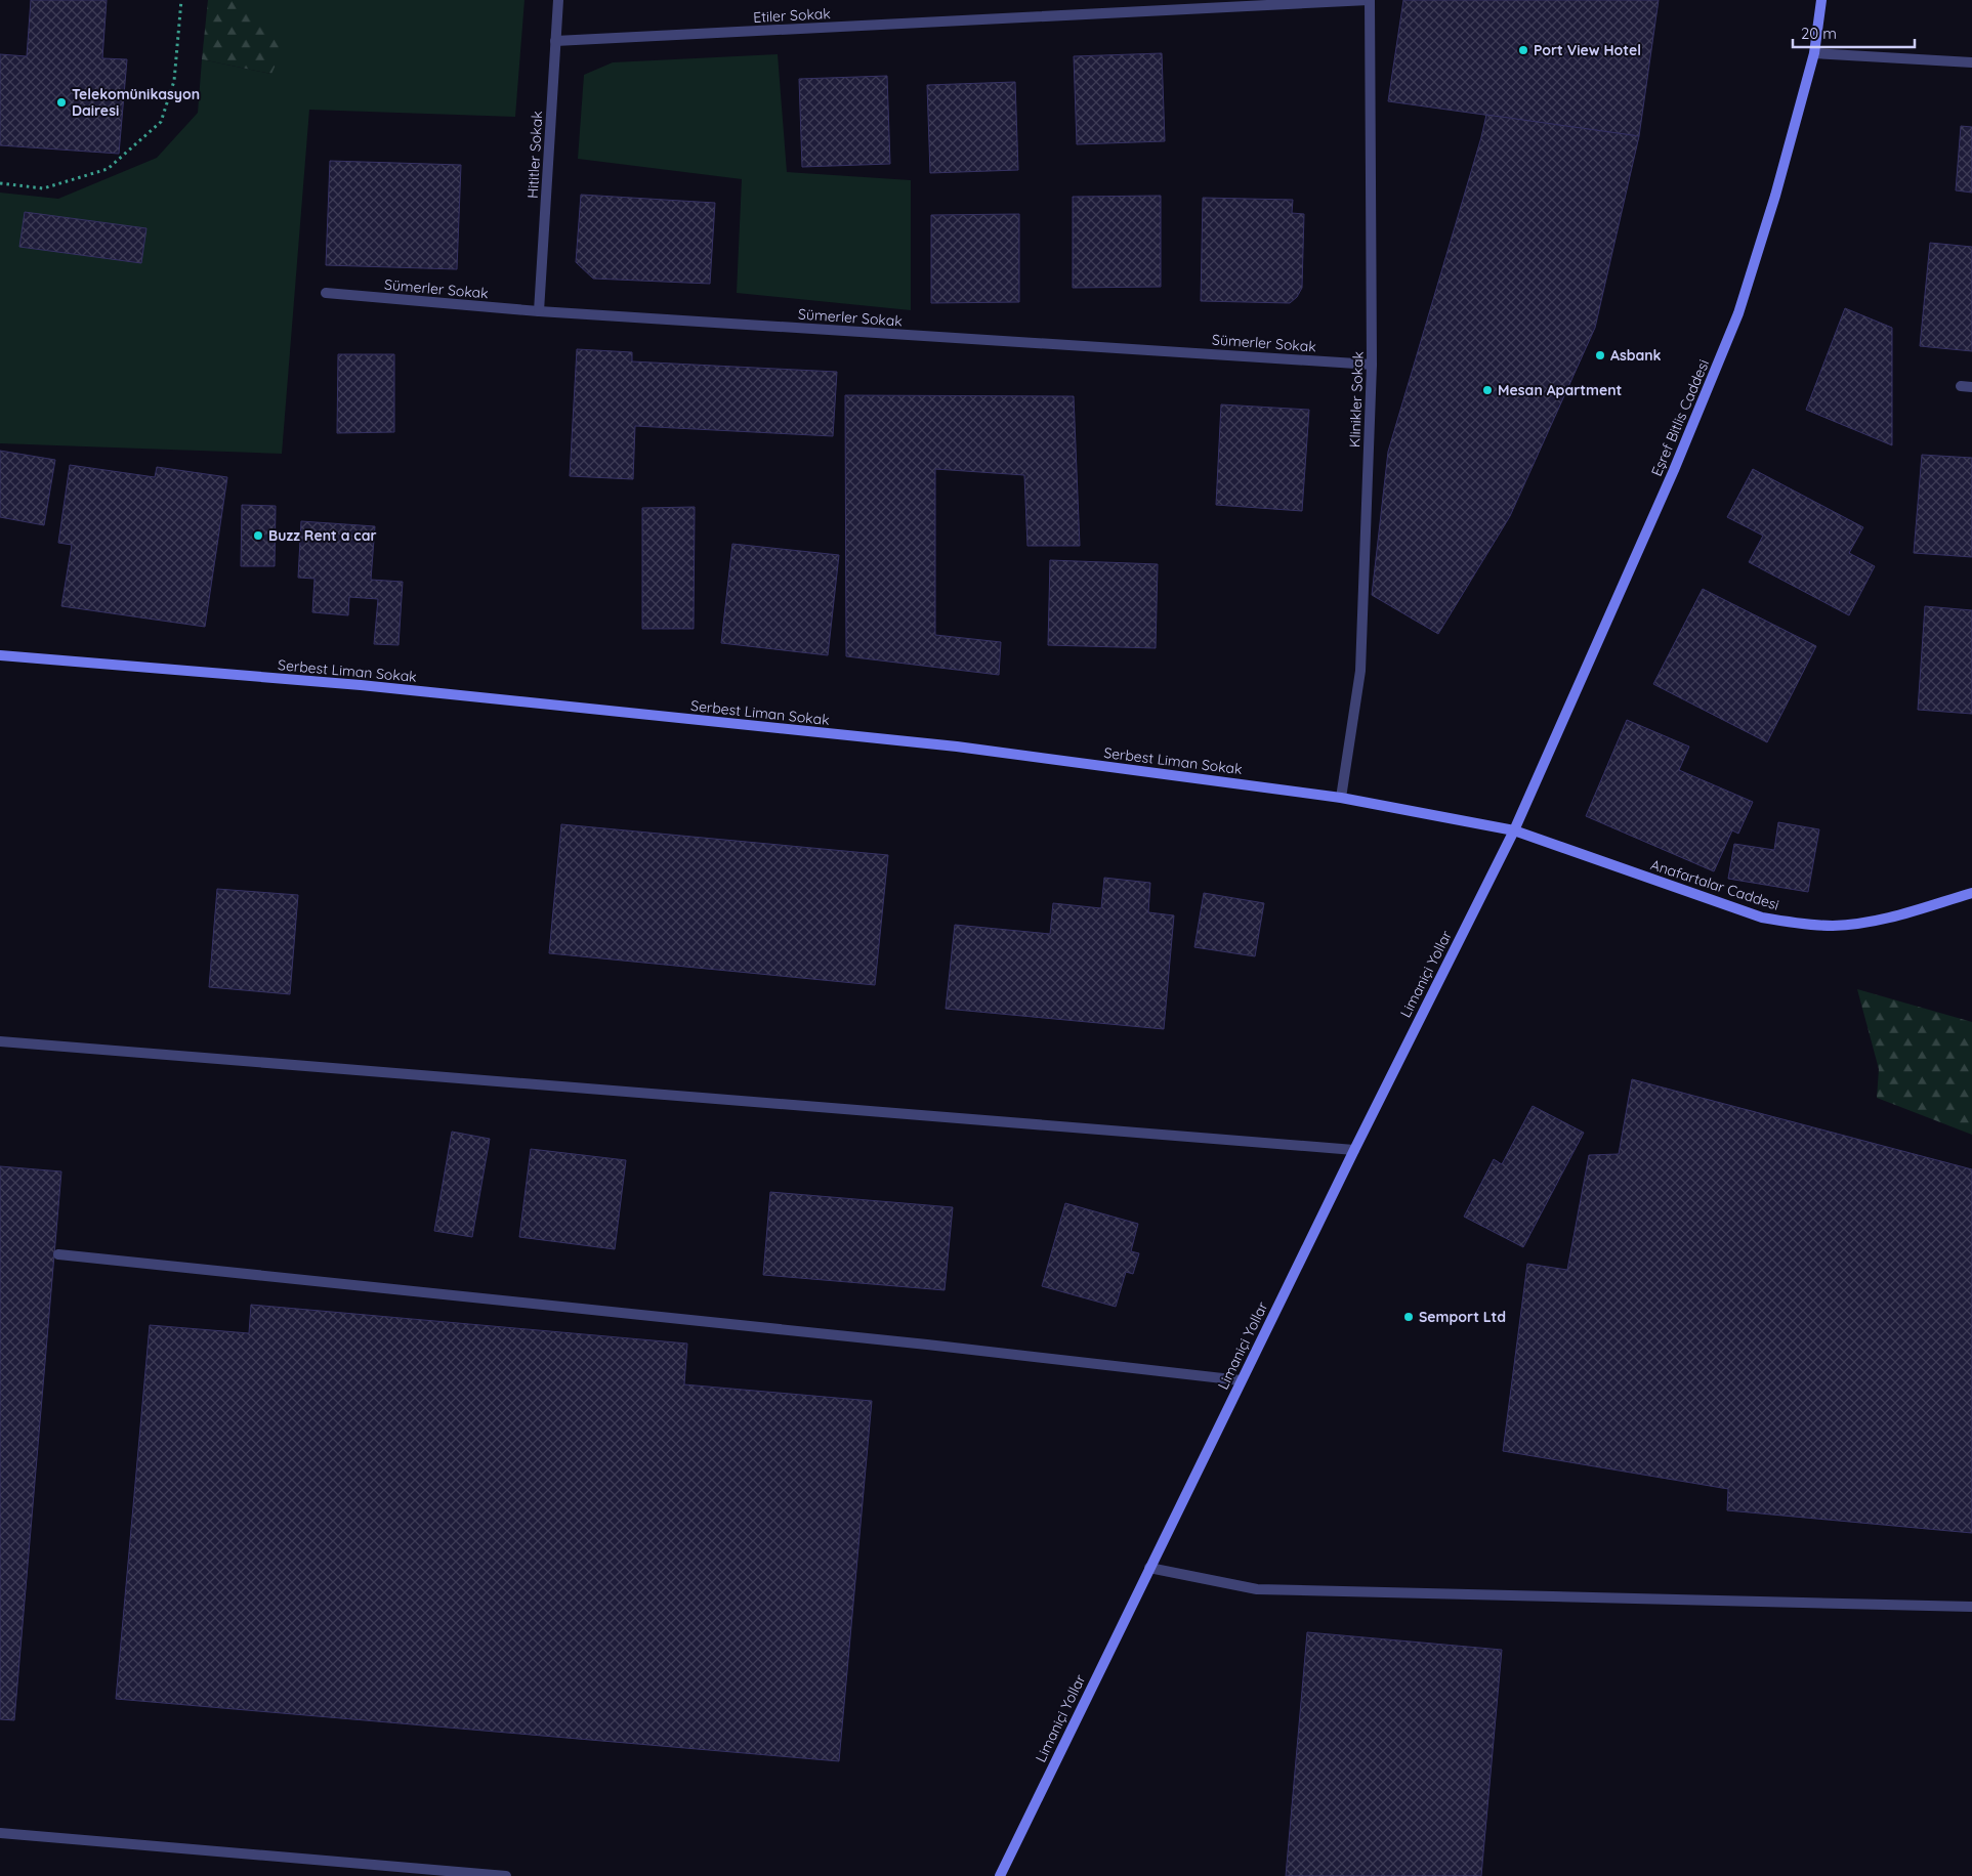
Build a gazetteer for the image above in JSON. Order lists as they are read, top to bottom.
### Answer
{
  "streets": {
    "main road": [
      "Eşref Bitlis Caddesi",
      "Serbest Liman Sokak",
      "Anafartalar Caddesi",
      "Limaniçi Yollar"
    ],
    "street": [
      "Etiler Sokak",
      "Hititler Sokak",
      "Sümerler Sokak",
      "Klinikler Sokak"
    ]
  },
  "crossings": [
    ["Etiler Sokak", "Hititler Sokak"],
    ["Etiler Sokak", "Klinikler Sokak"],
    ["Hititler Sokak", "Sümerler Sokak"],
    ["Sümerler Sokak", "Klinikler Sokak"],
    ["Klinikler Sokak", "Serbest Liman Sokak"],
    ["Eşref Bitlis Caddesi", "Serbest Liman Sokak"],
    ["Eşref Bitlis Caddesi", "Anafartalar Caddesi"],
    ["Eşref Bitlis Caddesi", "Limaniçi Yollar"],
    ["Serbest Liman Sokak", "Anafartalar Caddesi"],
    ["Serbest Liman Sokak", "Limaniçi Yollar"],
    ["Anafartalar Caddesi", "Limaniçi Yollar"]
  ],
  "places": [
    "Port View Hotel",
    "Telekomünikasyon Dairesi",
    "Asbank",
    "Mesan Apartment",
    "Buzz Rent a car",
    "Semport Ltd"
  ],
  "scale_bar": "20 m"
}
